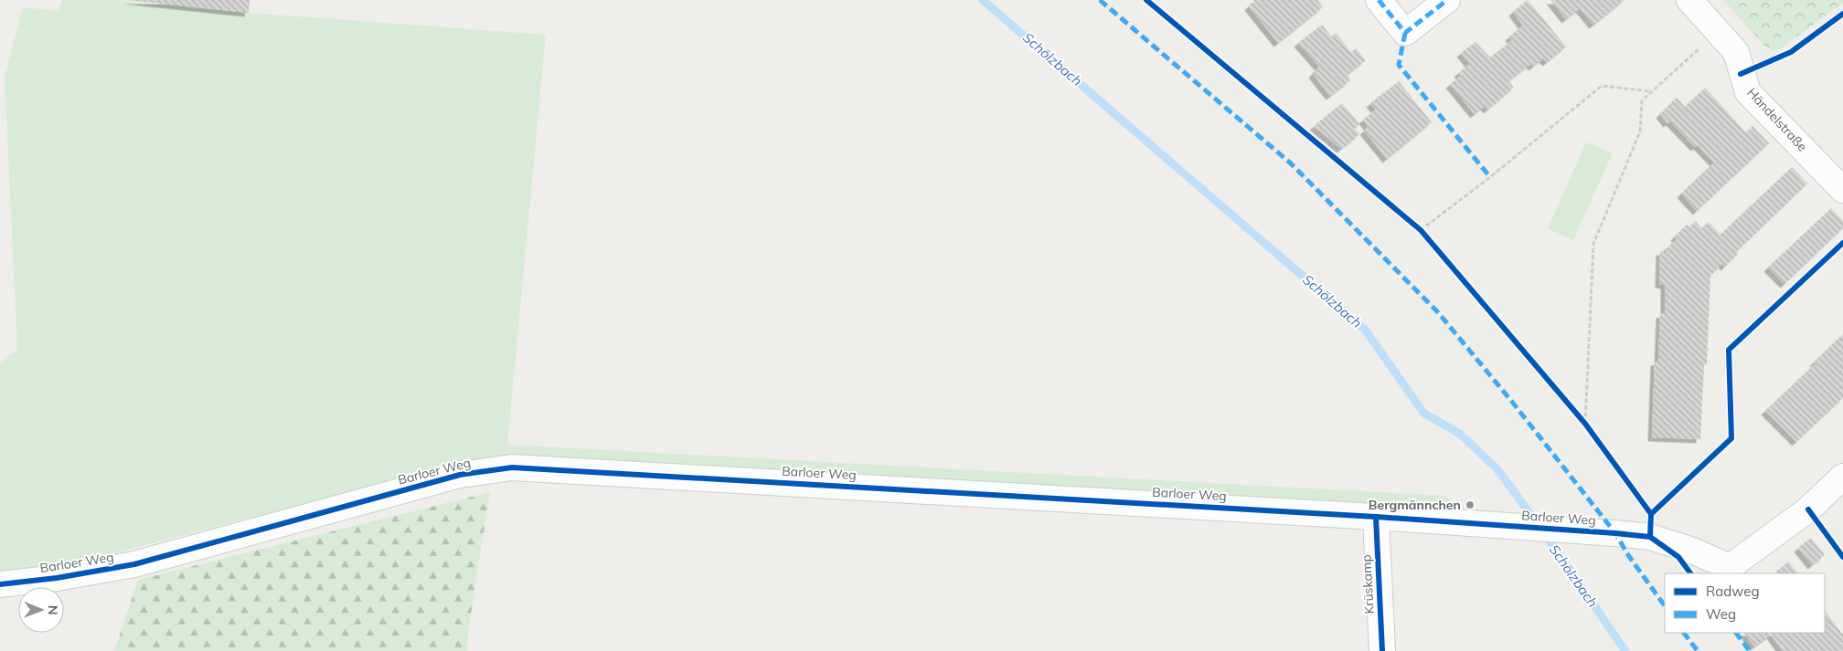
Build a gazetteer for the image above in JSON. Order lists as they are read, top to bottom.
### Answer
{
  "streets": {
    "street": ["Händelstraße", "Barloer Weg", "Krüskamp"]
  },
  "crossings": [
    ["Barloer Weg", "Krüskamp"]
  ],
  "water": ["Schölzbach"],
  "places": ["Bergmännchen"],
  "legend": ["Radweg", "Weg"],
  "north": "right"
}
